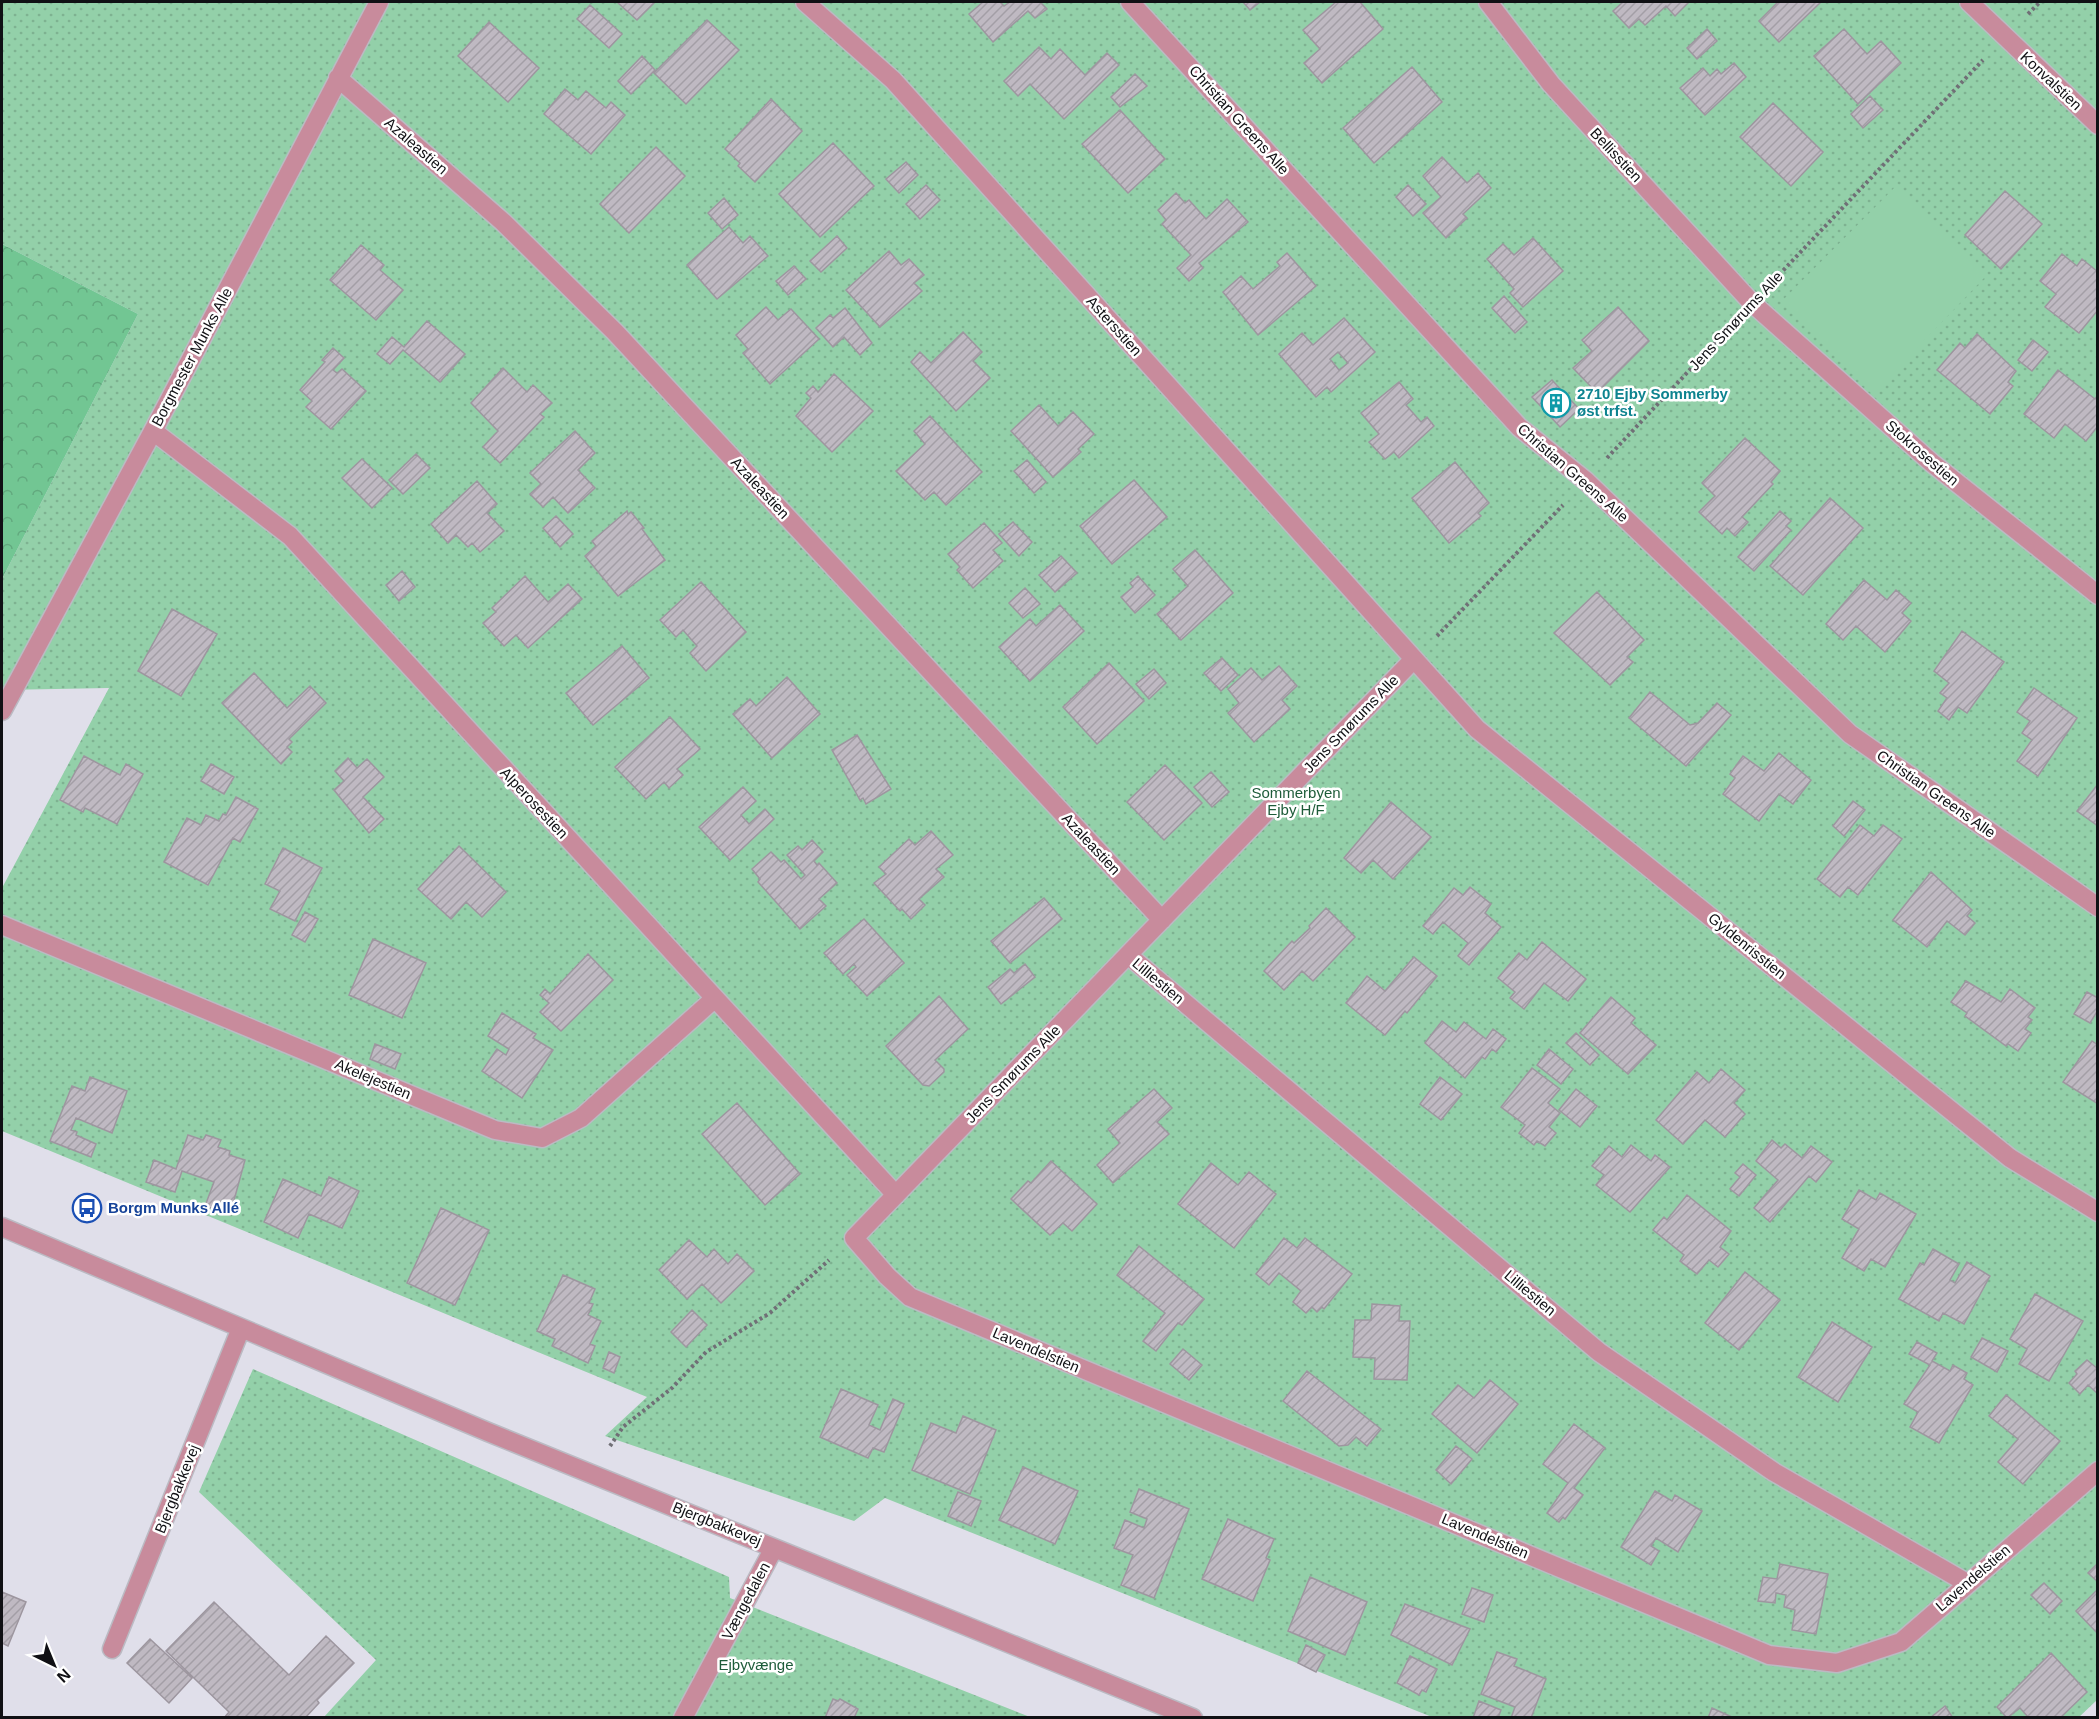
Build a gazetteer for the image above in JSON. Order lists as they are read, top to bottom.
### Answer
{
  "streets": {
    "street": [
      "Konvalstien",
      "Christian Greens Alle",
      "Azaleastien",
      "Bellisstien",
      "Jens Smørums Alle",
      "Astersstien",
      "Borgmester Munks Alle",
      "Stokrosestien",
      "Alperosestien",
      "Gyldenrisstien",
      "Lilliestien",
      "Akelejestien",
      "Lavendelstien",
      "Bjergbakkevej",
      "Vængedalen"
    ]
  },
  "crossings": [
    ["Konvalstien", "Jens Smørums Alle"],
    ["Christian Greens Alle", "Jens Smørums Alle"],
    ["Azaleastien", "Jens Smørums Alle"],
    ["Azaleastien", "Borgmester Munks Alle"],
    ["Bellisstien", "Jens Smørums Alle"],
    ["Bellisstien", "Stokrosestien"],
    ["Jens Smørums Alle", "Astersstien"],
    ["Jens Smørums Alle", "Stokrosestien"],
    ["Jens Smørums Alle", "Alperosestien"],
    ["Jens Smørums Alle", "Gyldenrisstien"],
    ["Jens Smørums Alle", "Lilliestien"],
    ["Jens Smørums Alle", "Lavendelstien"],
    ["Astersstien", "Gyldenrisstien"],
    ["Borgmester Munks Alle", "Alperosestien"],
    ["Alperosestien", "Akelejestien"],
    ["Lilliestien", "Lavendelstien"],
    ["Bjergbakkevej", "Vængedalen"]
  ],
  "parks": ["Sommerbyen Ejby H/F", "Ejbyvænge"],
  "places": {
    "building": ["2710 Ejby Sommerby øst trfst."],
    "bus stop": ["Borgm Munks Allé"]
  },
  "north": "bottom right"
}
